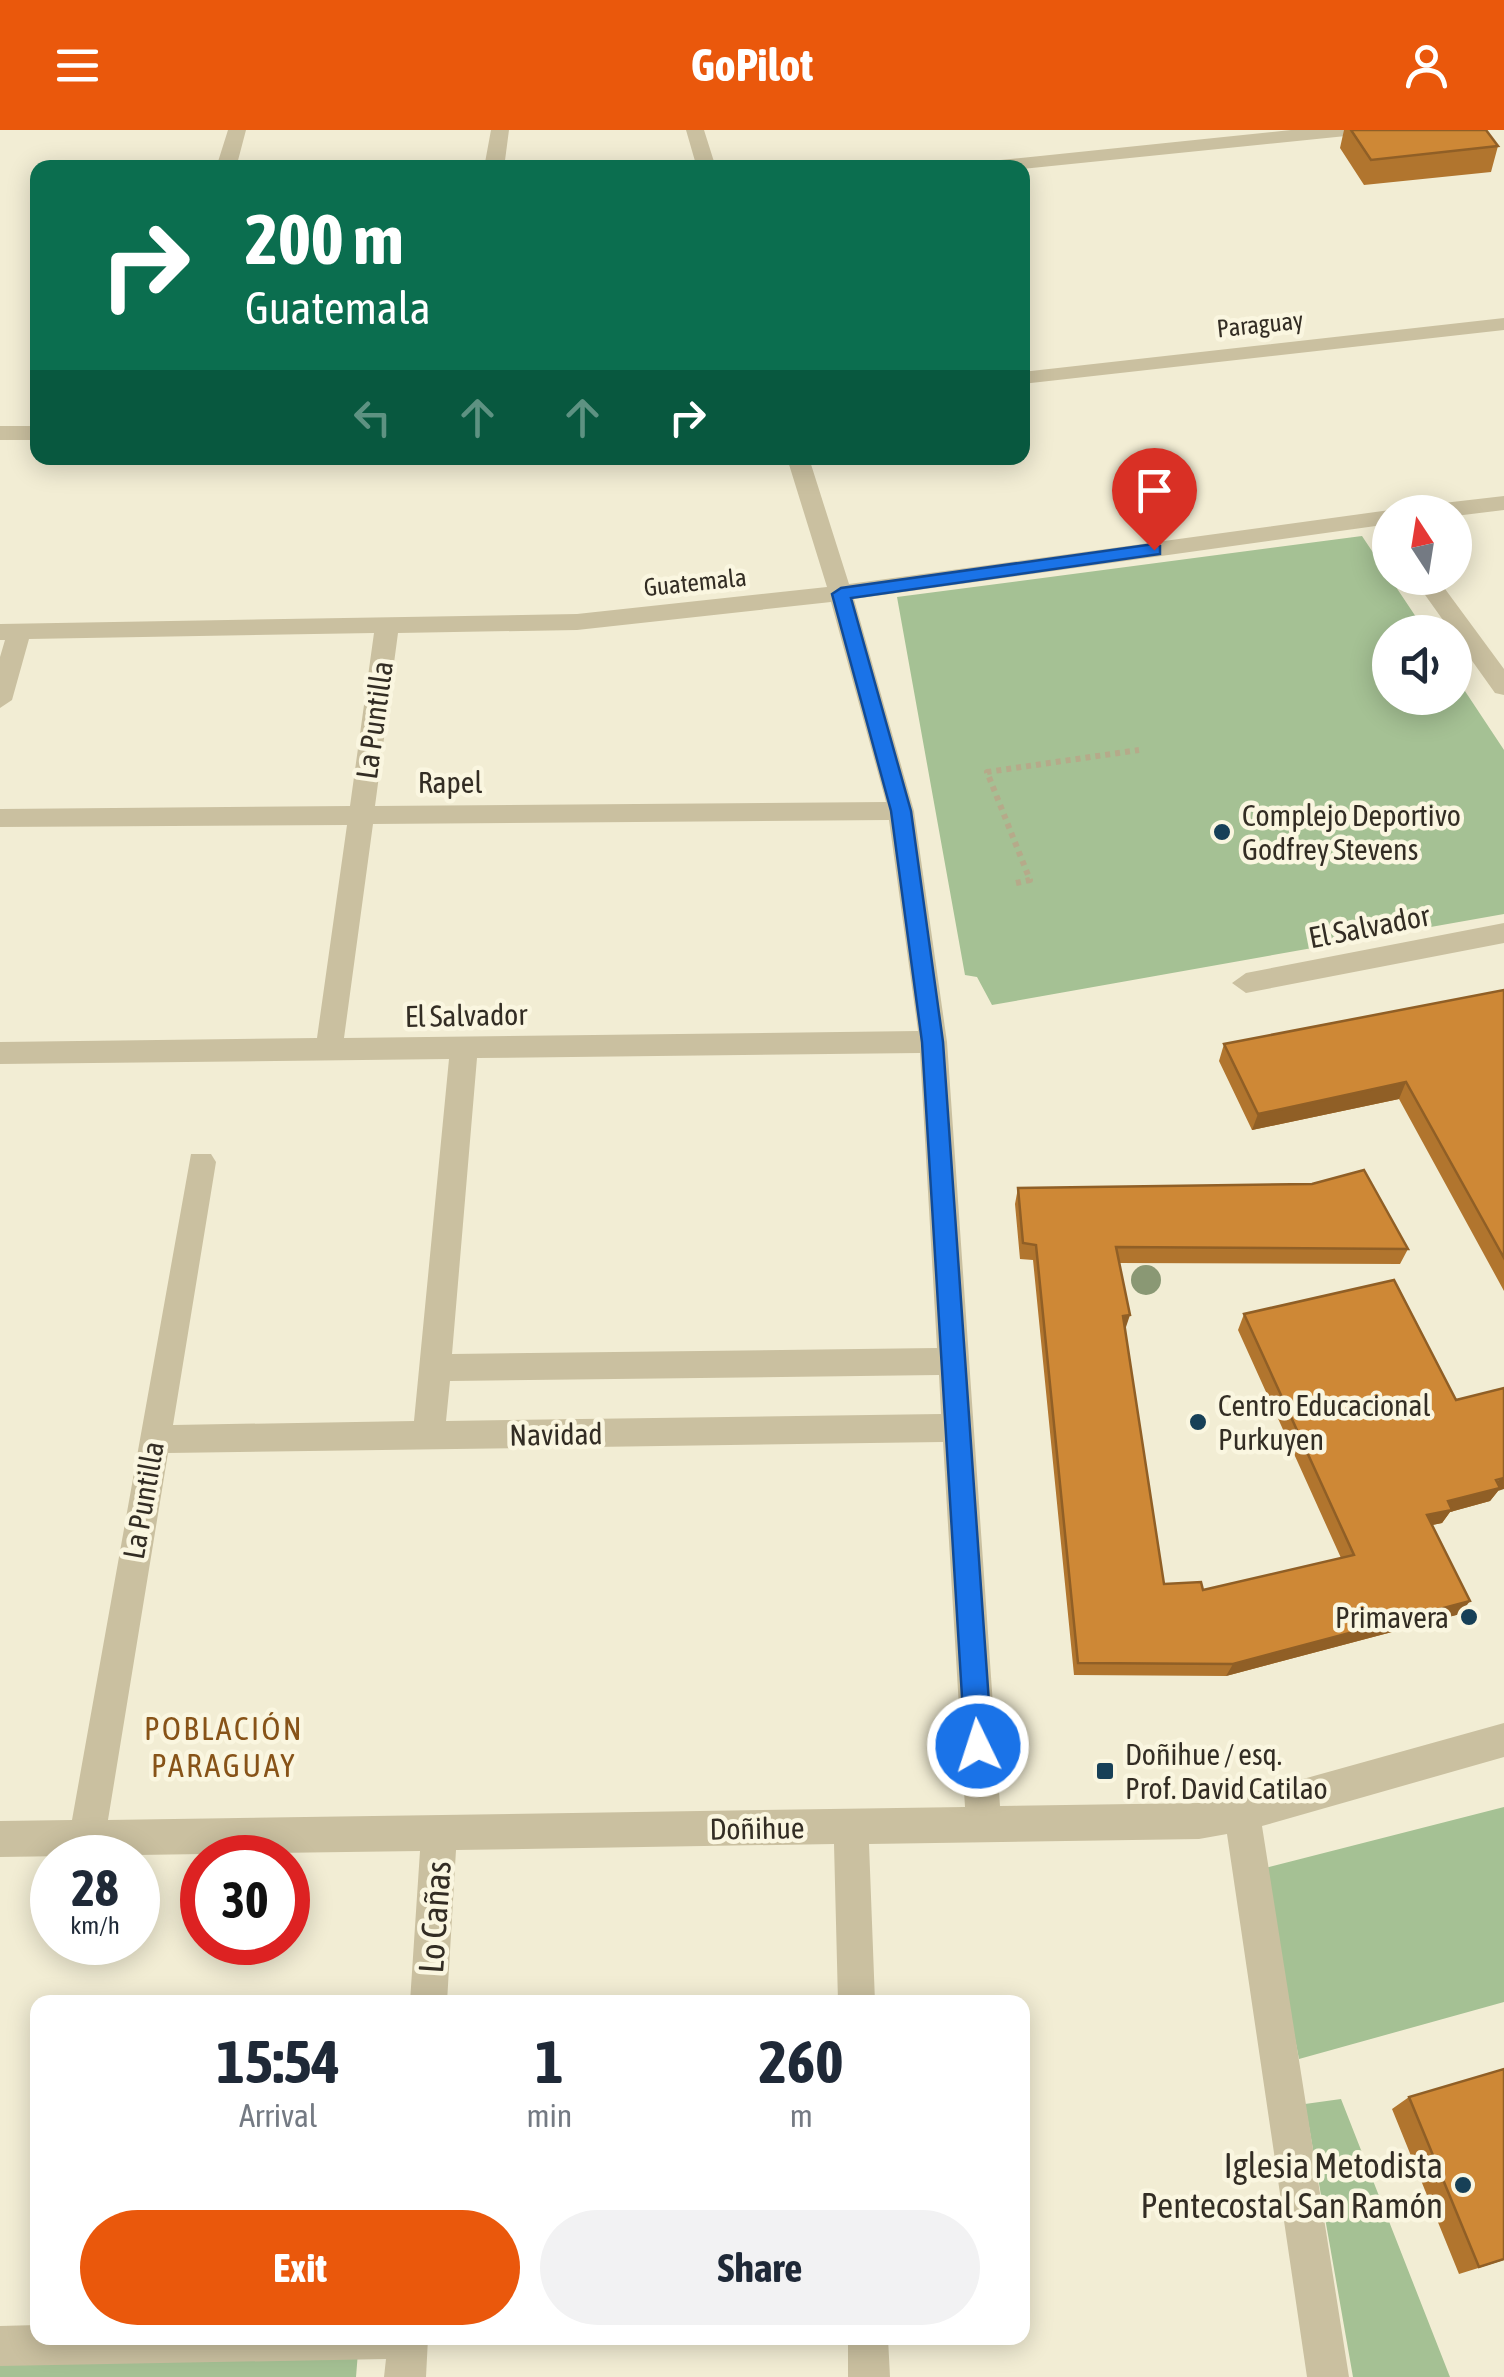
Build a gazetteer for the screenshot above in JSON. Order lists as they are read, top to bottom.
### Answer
{
  "streets": {
    "street": [
      "Paraguay",
      "Guatemala",
      "La Puntilla",
      "Rapel",
      "El Salvador",
      "Navidad",
      "Doñihue",
      "Lo Cañas"
    ]
  },
  "crossings": [
    ["Guatemala", "La Puntilla"],
    ["La Puntilla", "Rapel"],
    ["La Puntilla", "El Salvador"],
    ["La Puntilla", "Navidad"],
    ["Doñihue", "Lo Cañas"]
  ],
  "districts": ["POBLACIÓN PARAGUAY"],
  "places": {
    "other": [
      "Complejo Deportivo Godfrey Stevens",
      "Centro Educacional Purkuyen",
      "Primavera",
      "Iglesia Metodista Pentecostal San Ramón"
    ],
    "transit": ["Doñihue / esq. Prof. David Catilao"]
  },
  "north": "top",
  "page": {
    "header": "GoPilot",
    "turn": ["200 m", "Guatemala"],
    "speed": "28 km/h",
    "limit": "30",
    "eta": [
      "15:54",
      "Arrival",
      "1",
      "min",
      "260",
      "m"
    ],
    "buttons": ["Exit", "Share"]
  }
}
